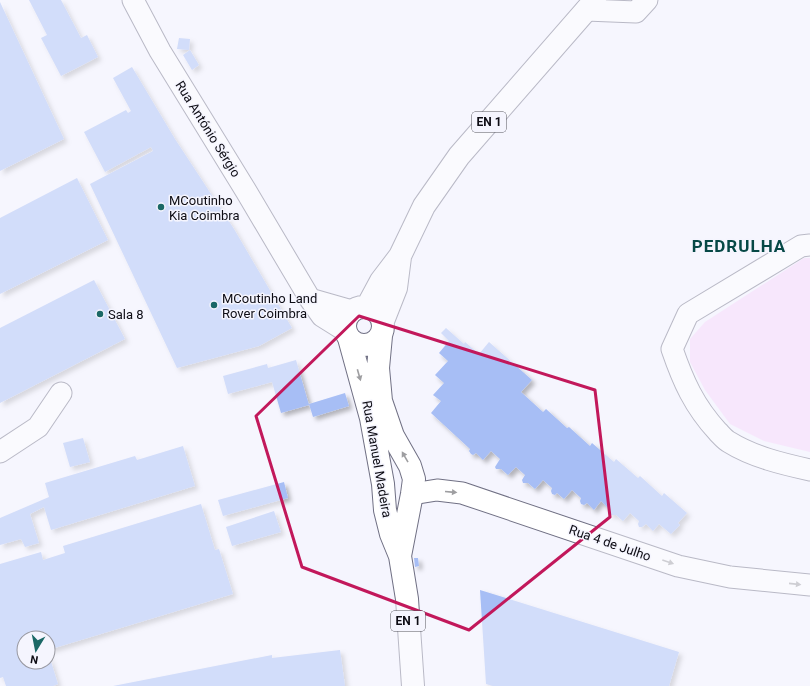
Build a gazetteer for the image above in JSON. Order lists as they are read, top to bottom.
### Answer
{
  "streets": {
    "main road": ["EN 1", "Rua Manuel Madeira"],
    "street": ["Rua António Sérgio", "Rua 4 de Julho"]
  },
  "crossings": [
    ["EN 1", "Rua António Sérgio"],
    ["EN 1", "Rua Manuel Madeira"],
    ["Rua António Sérgio", "Rua Manuel Madeira"],
    ["Rua Manuel Madeira", "Rua 4 de Julho"]
  ],
  "one_way": ["Rua 4 de Julho"],
  "districts": ["PEDRULHA"],
  "places": ["MCoutinho Kia Coimbra", "MCoutinho Land Rover Coimbra", "Sala 8"],
  "north": "bottom"
}
